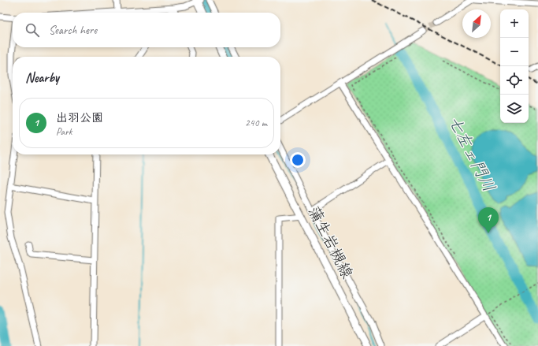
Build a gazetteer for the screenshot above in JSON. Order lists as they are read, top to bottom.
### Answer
{
  "streets": {
    "main road": ["蒲生岩槻線"]
  },
  "water": ["七左ェ門川"],
  "north": "top right",
  "page": {
    "map_buttons": ["+", "−"],
    "search": "Search here",
    "heading": "Nearby",
    "list": [
      {
        "mark": "1",
        "name": "出羽公園",
        "note": "Park",
        "value": "240 m"
      }
    ],
    "pins": "1"
  }
}
